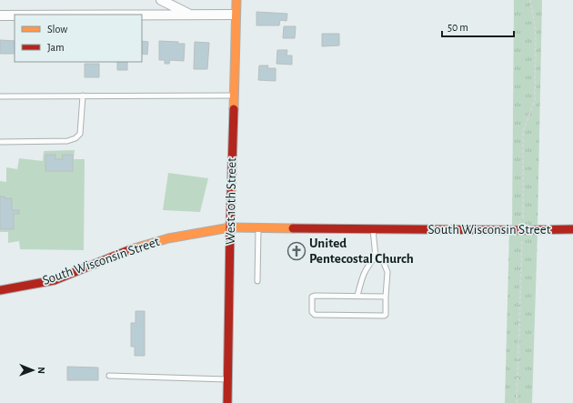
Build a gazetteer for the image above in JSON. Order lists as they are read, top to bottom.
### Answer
{
  "streets": {
    "street": ["West 10th Street", "South Wisconsin Street"]
  },
  "crossings": [
    ["West 10th Street", "South Wisconsin Street"]
  ],
  "places": {
    "church": ["United Pentecostal Church"]
  },
  "legend": ["Slow", "Jam"],
  "scale_bar": "50 m",
  "north": "right"
}
